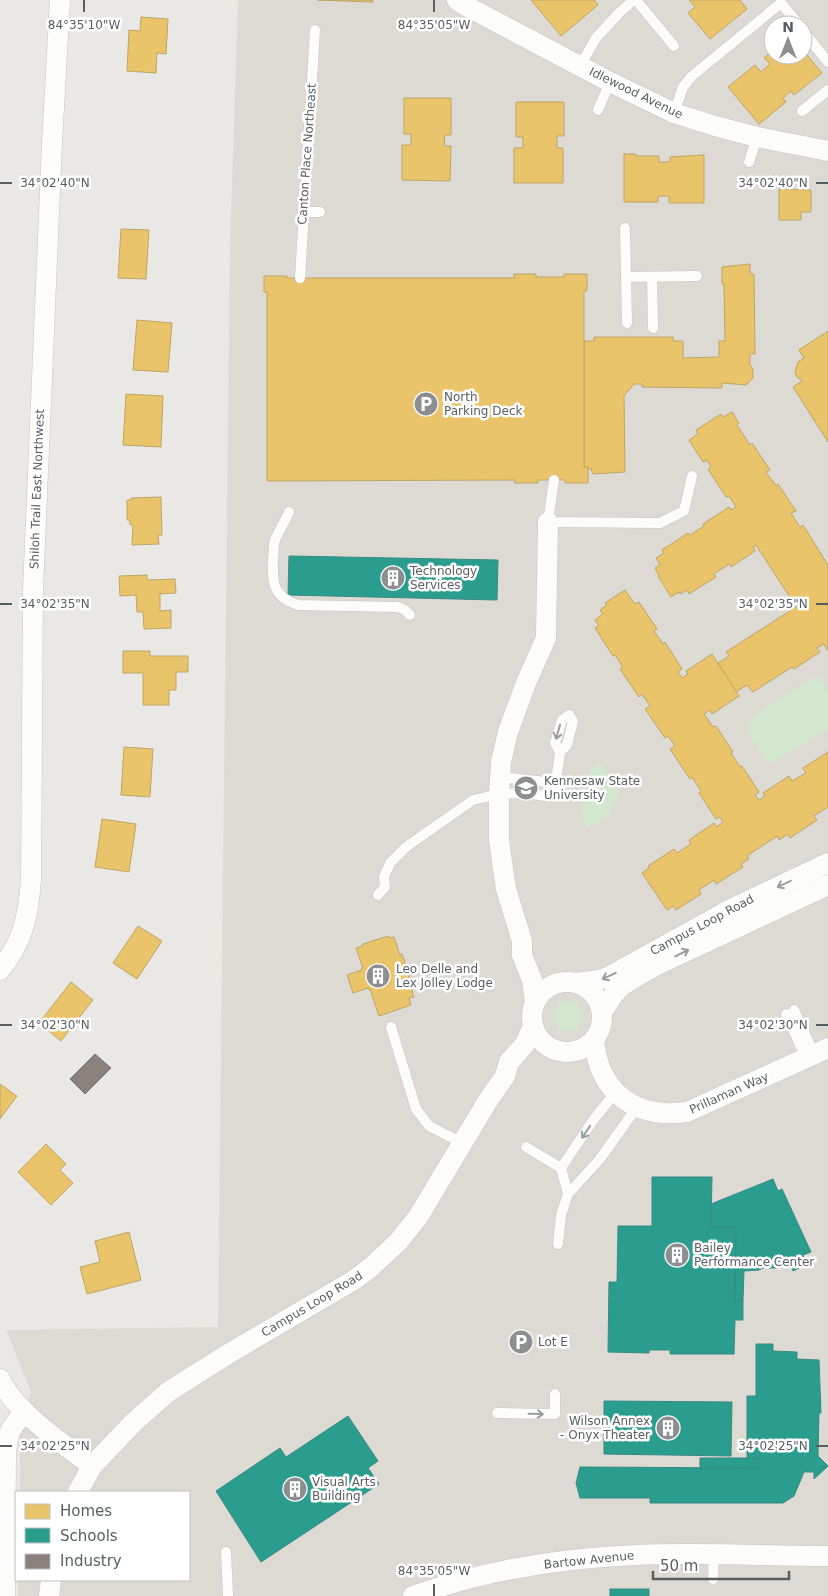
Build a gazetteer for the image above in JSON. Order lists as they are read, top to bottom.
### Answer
{
  "streets": {
    "street": [
      "Idlewood Avenue",
      "Shiloh Trail East Northwest",
      "Campus Loop Road",
      "Prillaman Way",
      "Bartow Avenue"
    ],
    "lane": ["Canton Place Northeast"]
  },
  "crossings": [
    ["Campus Loop Road", "Prillaman Way"]
  ],
  "places": {
    "parking": ["North Parking Deck", "Lot E"],
    "building": [
      "Technology Services",
      "Leo Delle and Lex Jolley Lodge",
      "Bailey Performance Center",
      "Wilson Annex - Onyx Theater",
      "Visual Arts Building"
    ],
    "school or university": ["Kennesaw State University"]
  },
  "legend": ["Homes", "Schools", "Industry"],
  "scale_bar": "50 m",
  "north": "top",
  "coordinates": [
    "84°35'10\"W",
    "84°35'05\"W",
    "34°02'40\"N",
    "34°02'35\"N",
    "34°02'30\"N",
    "34°02'25\"N"
  ]
}
